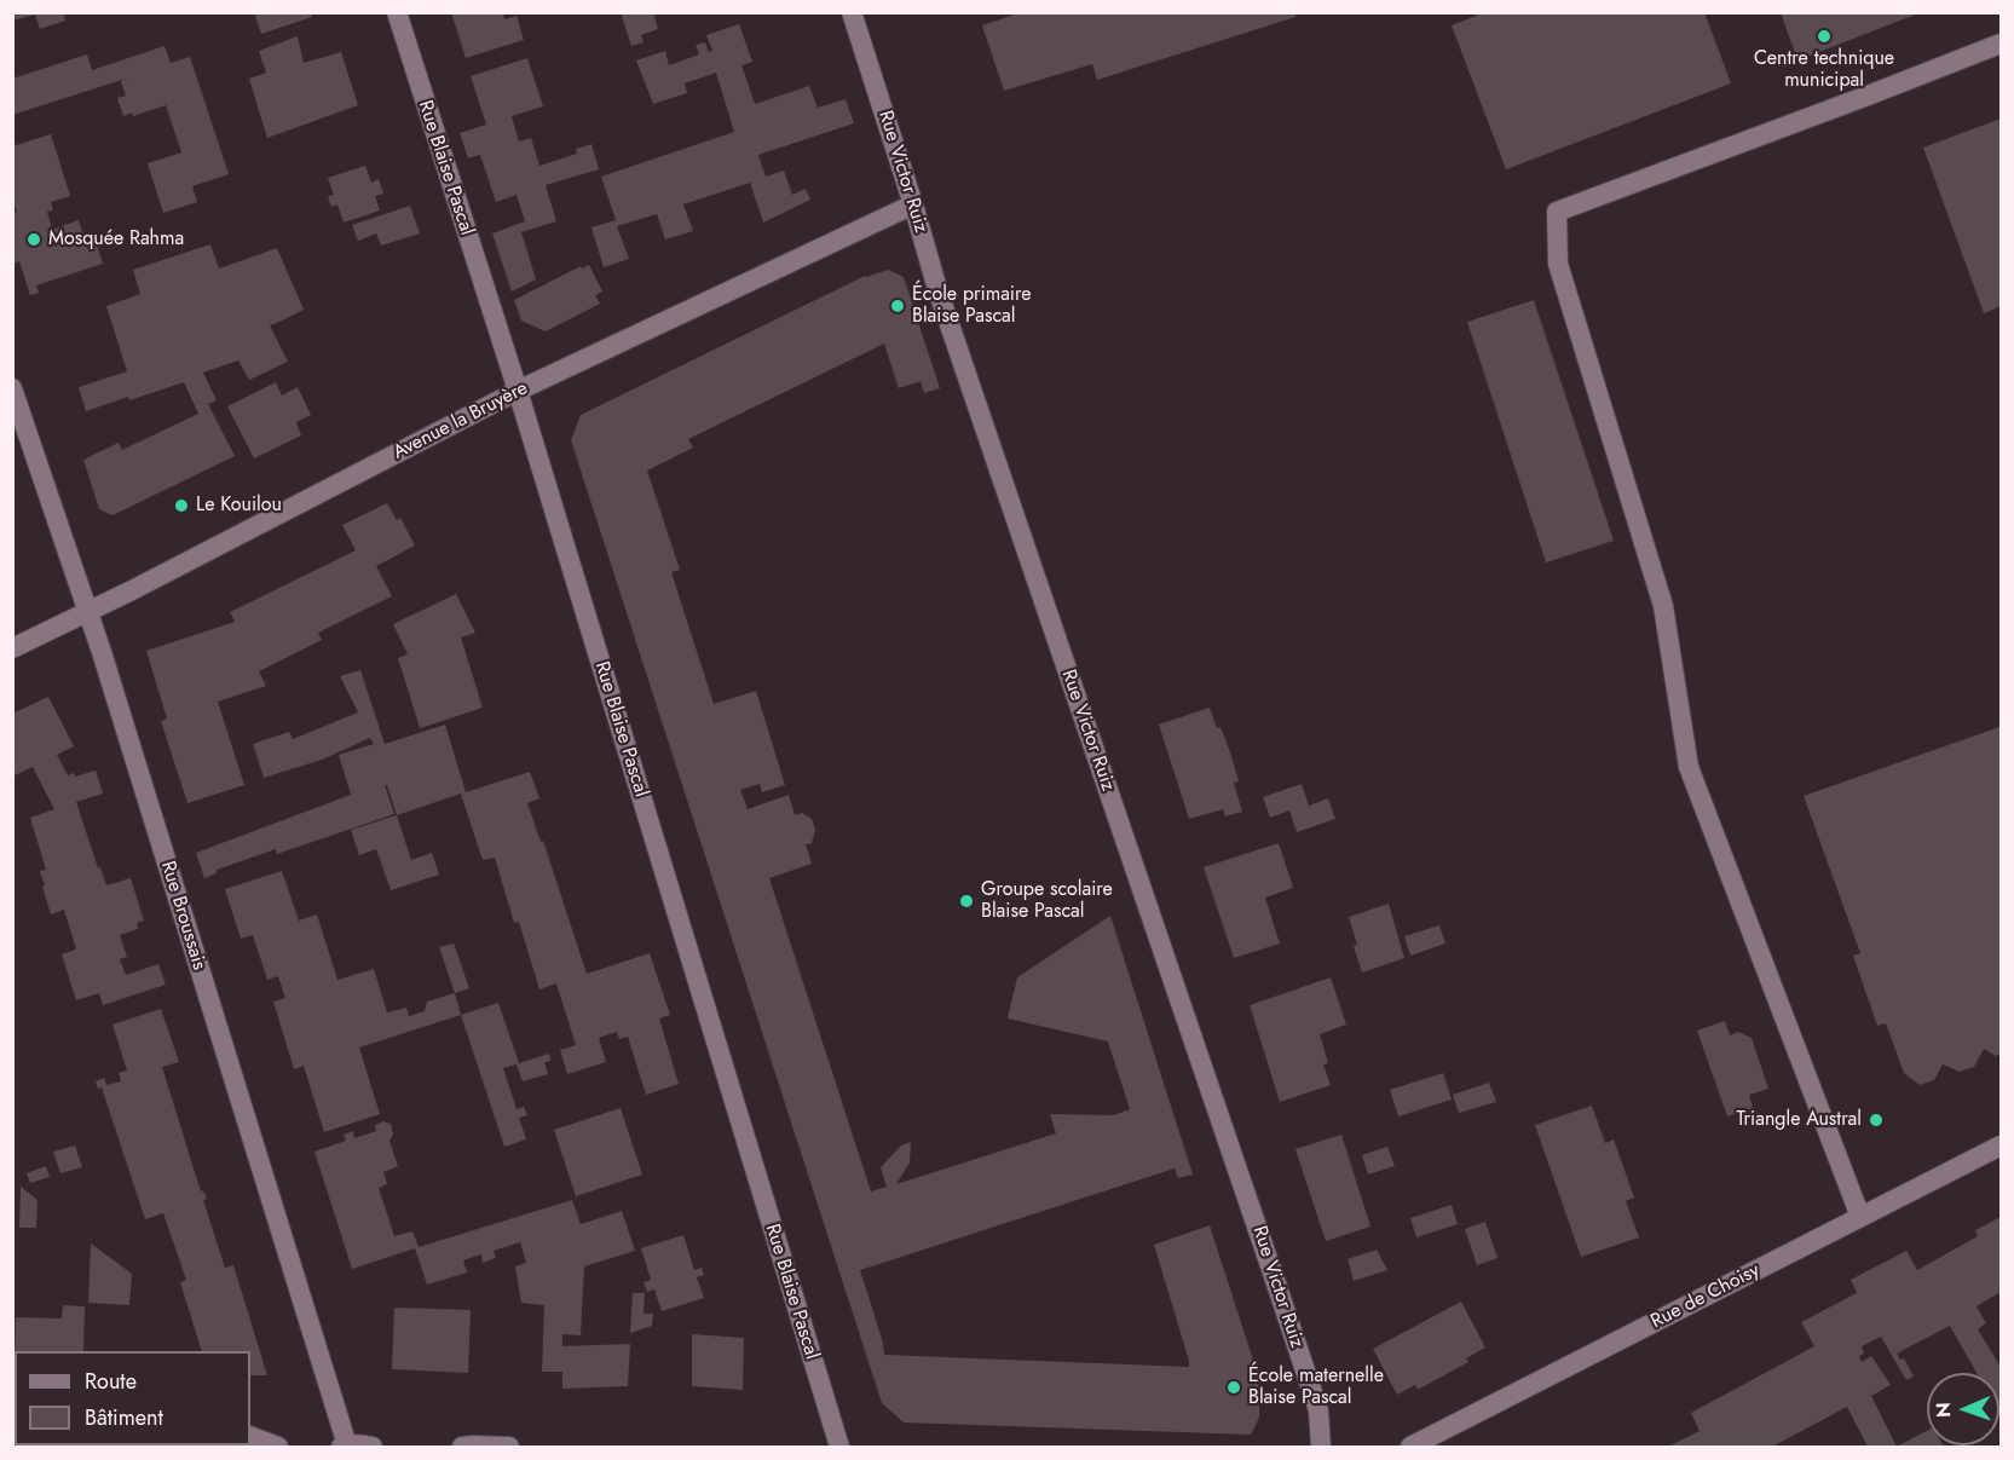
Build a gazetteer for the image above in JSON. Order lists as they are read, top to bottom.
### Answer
{
  "streets": {
    "street": [
      "Rue Blaise Pascal",
      "Rue Victor Ruiz",
      "Avenue la Bruyère",
      "Rue Broussais",
      "Rue de Choisy"
    ]
  },
  "crossings": [
    ["Rue Blaise Pascal", "Avenue la Bruyère"],
    ["Rue Victor Ruiz", "Avenue la Bruyère"],
    ["Avenue la Bruyère", "Rue Broussais"]
  ],
  "places": [
    "Centre technique municipal",
    "Mosquée Rahma",
    "École primaire Blaise Pascal",
    "Le Kouilou",
    "Groupe scolaire Blaise Pascal",
    "Triangle Austral",
    "École maternelle Blaise Pascal"
  ],
  "legend": ["Route", "Bâtiment"],
  "north": "left"
}
